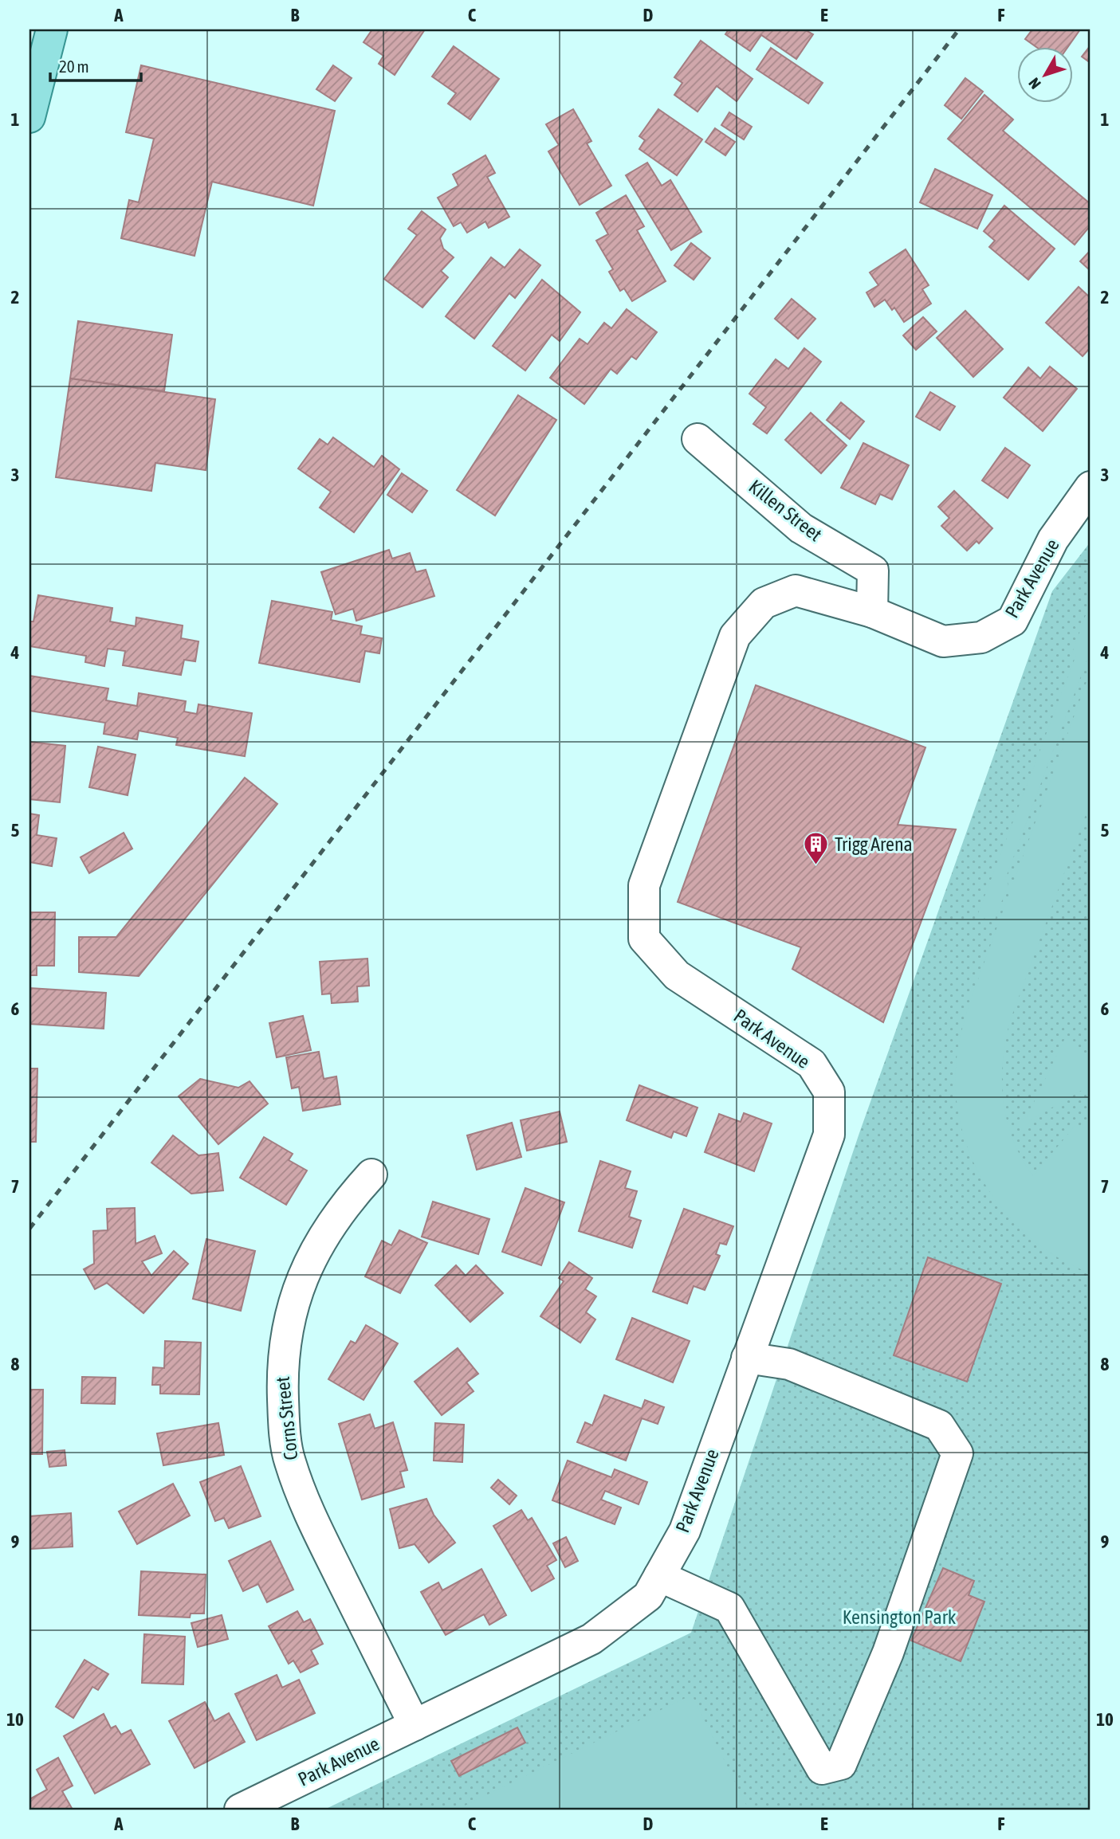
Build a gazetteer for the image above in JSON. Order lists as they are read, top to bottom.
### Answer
{
  "streets": {
    "street": ["Killen Street", "Park Avenue", "Corns Street"]
  },
  "crossings": [
    ["Killen Street", "Park Avenue"],
    ["Park Avenue", "Corns Street"]
  ],
  "parks": ["Kensington Park"],
  "places": {
    "building": ["Trigg Arena"]
  },
  "scale_bar": "20 m",
  "north": "bottom left",
  "grid": {
    "columns": [
      "A",
      "B",
      "C",
      "D",
      "E",
      "F"
    ],
    "rows": [
      "1",
      "2",
      "3",
      "4",
      "5",
      "6",
      "7",
      "8",
      "9",
      "10"
    ]
  }
}
